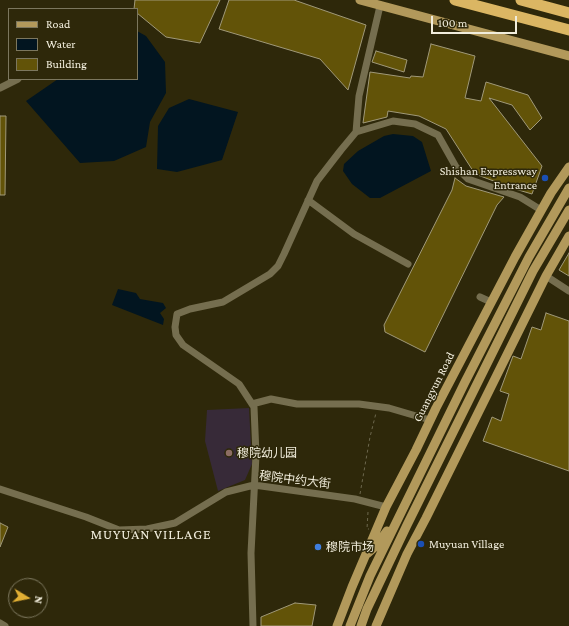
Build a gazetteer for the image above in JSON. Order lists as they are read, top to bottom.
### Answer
{
  "streets": {
    "main road": ["Guangyun Road"],
    "street": ["穆院中约大街"]
  },
  "crossings": [
    ["Guangyun Road", "穆院中约大街"]
  ],
  "districts": ["MUYUAN VILLAGE"],
  "places": [
    "Shishan Expressway Entrance",
    "穆院幼儿园",
    "Muyuan Village",
    "穆院市场"
  ],
  "legend": ["Road", "Water", "Building"],
  "scale_bar": "100 m",
  "north": "right"
}
